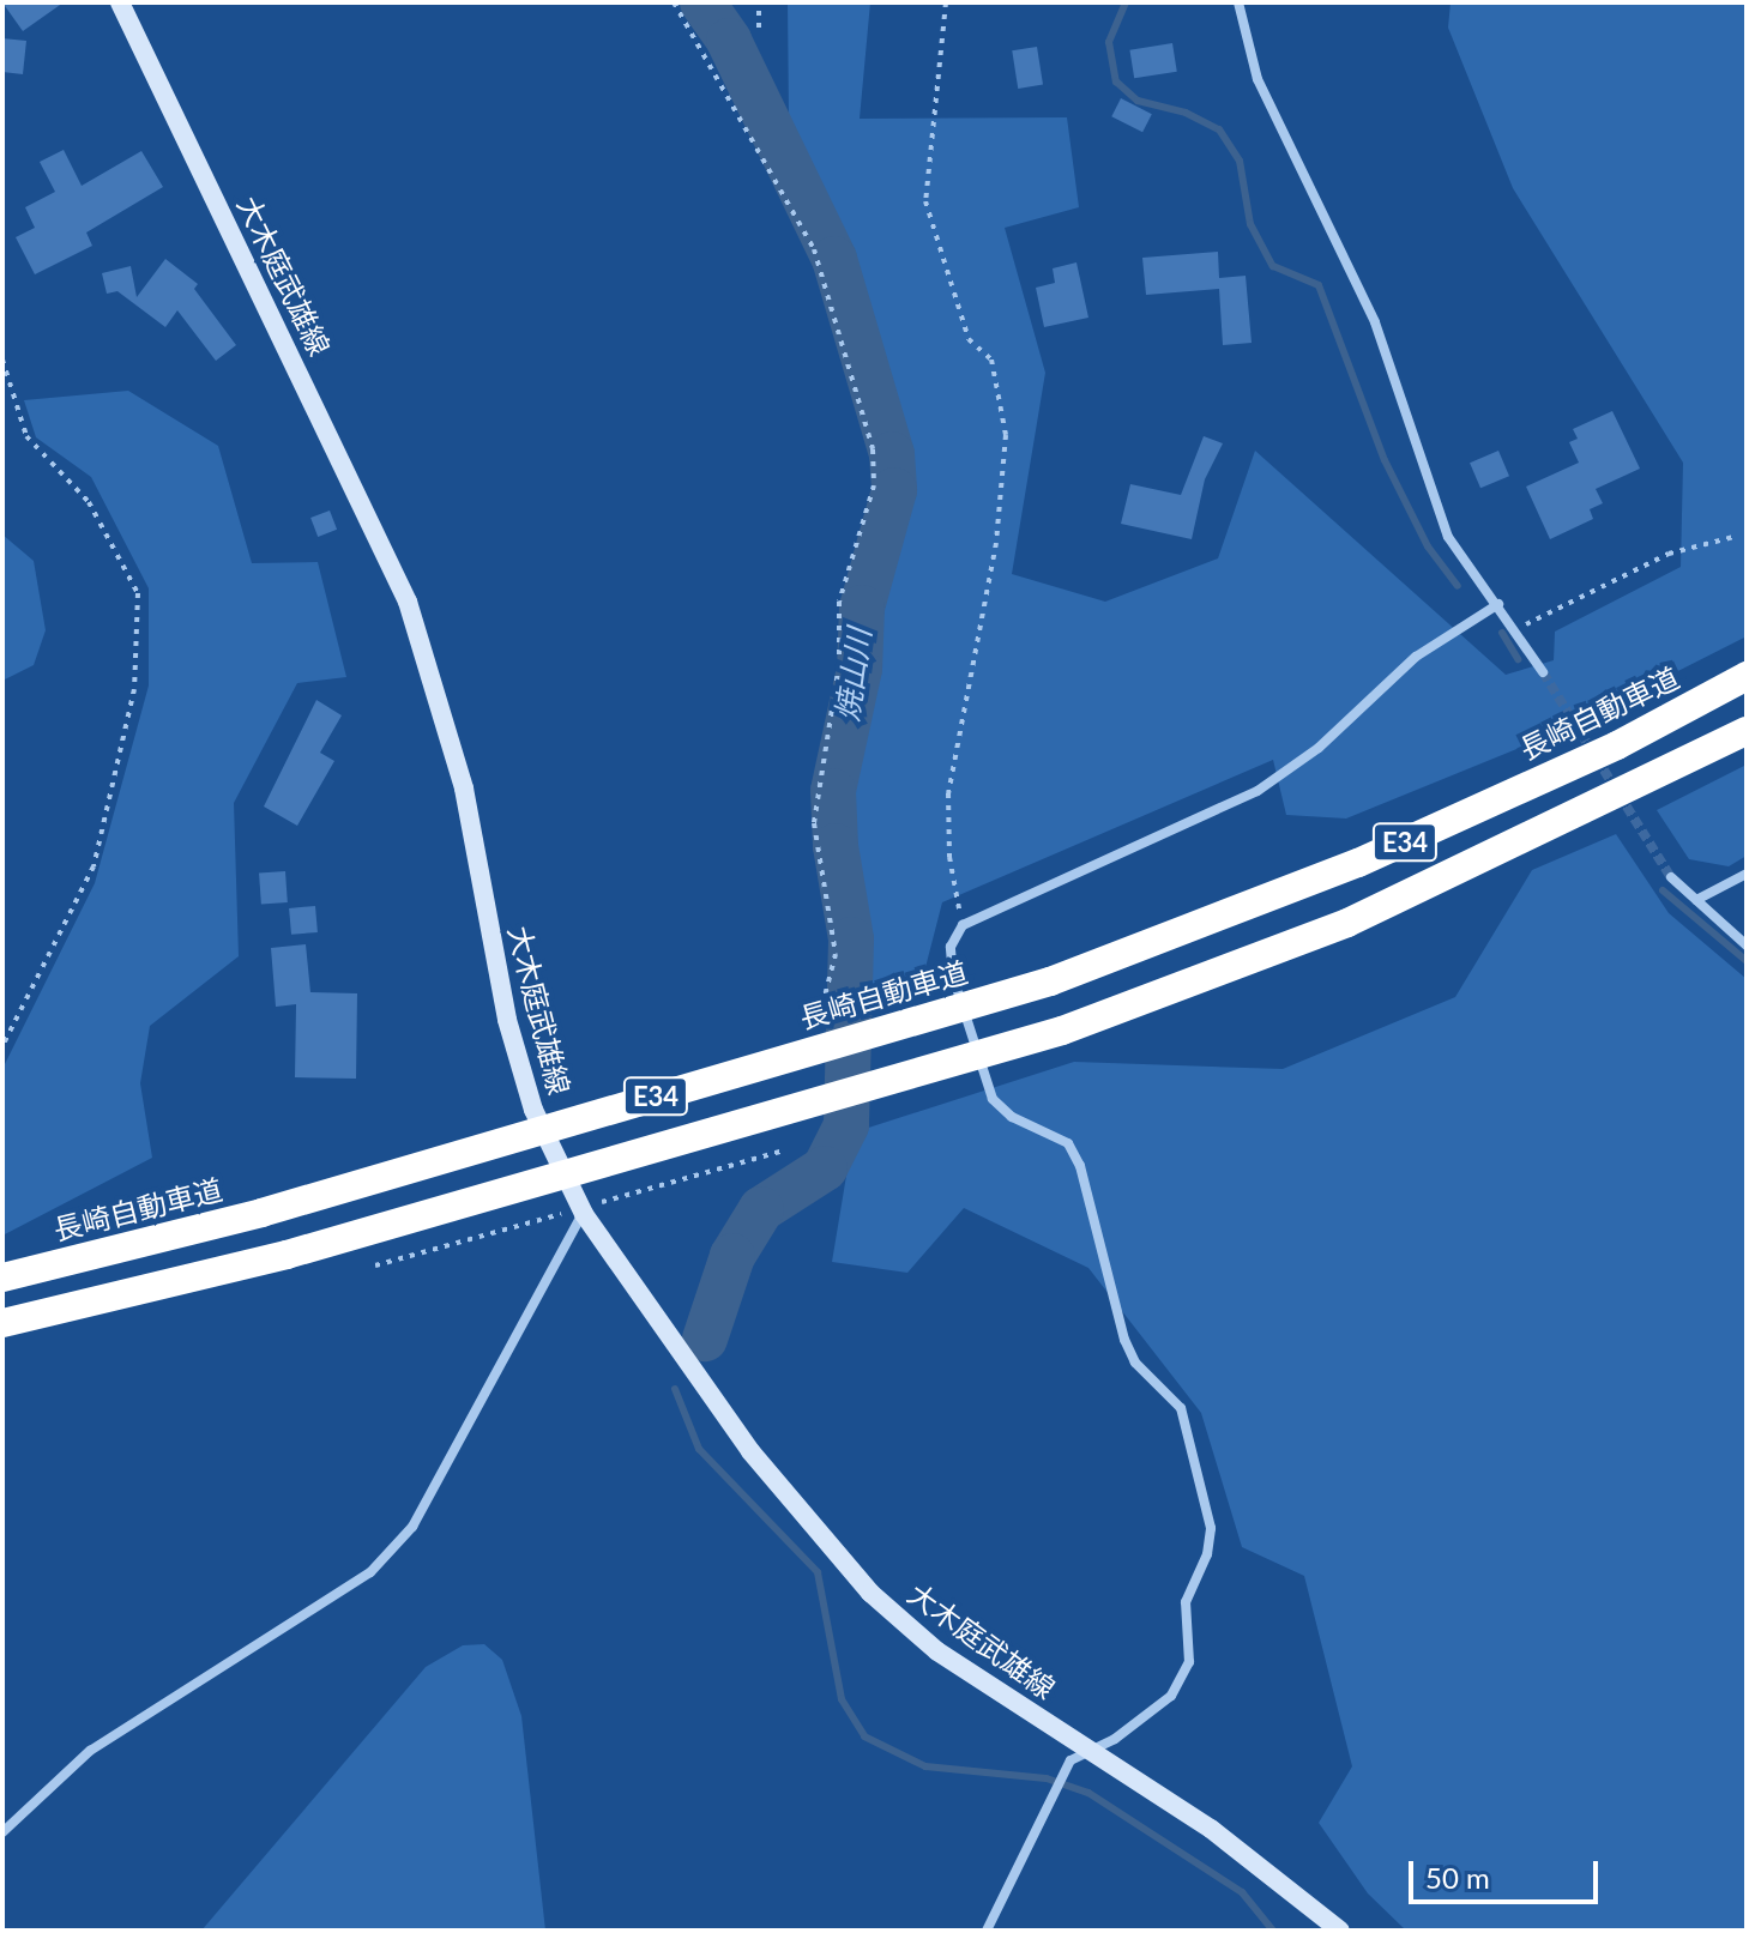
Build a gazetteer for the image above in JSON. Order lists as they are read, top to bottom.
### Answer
{
  "streets": {
    "highway": ["長崎自動車道", "E34"],
    "main road": ["大木庭武雄線"]
  },
  "water": ["焼山川"],
  "scale_bar": "50 m"
}
